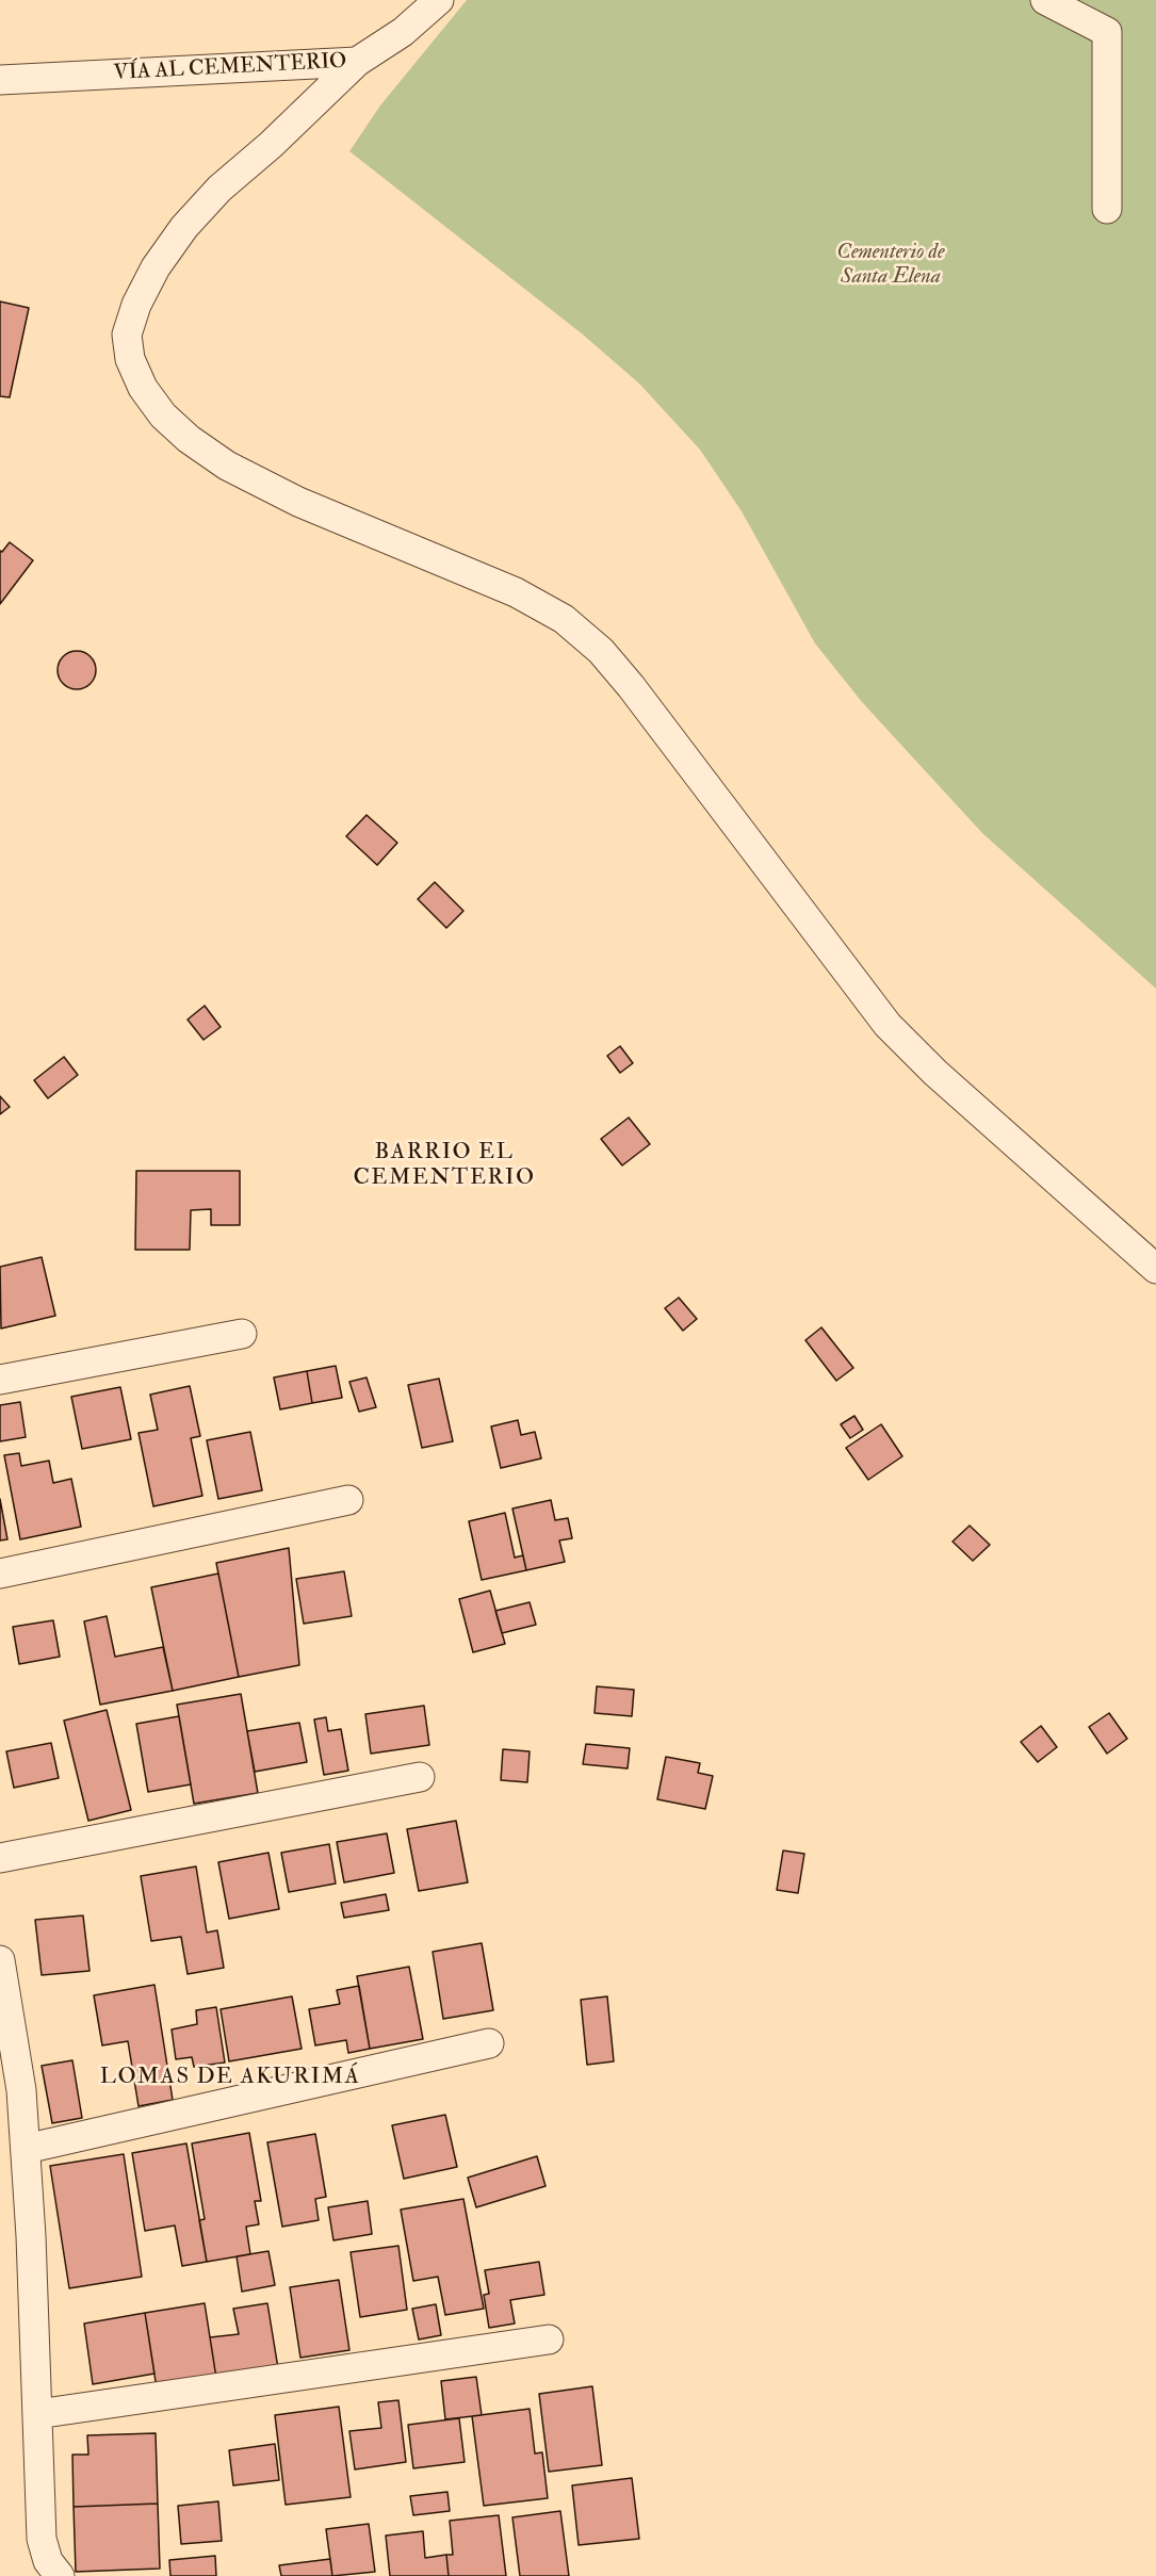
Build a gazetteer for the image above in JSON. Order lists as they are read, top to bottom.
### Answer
{
  "streets": {
    "street": ["VÍA AL CEMENTERIO"]
  },
  "districts": ["BARRIO EL CEMENTERIO", "LOMAS DE AKURIMÁ"],
  "parks": ["Cementerio de Santa Elena"]
}
